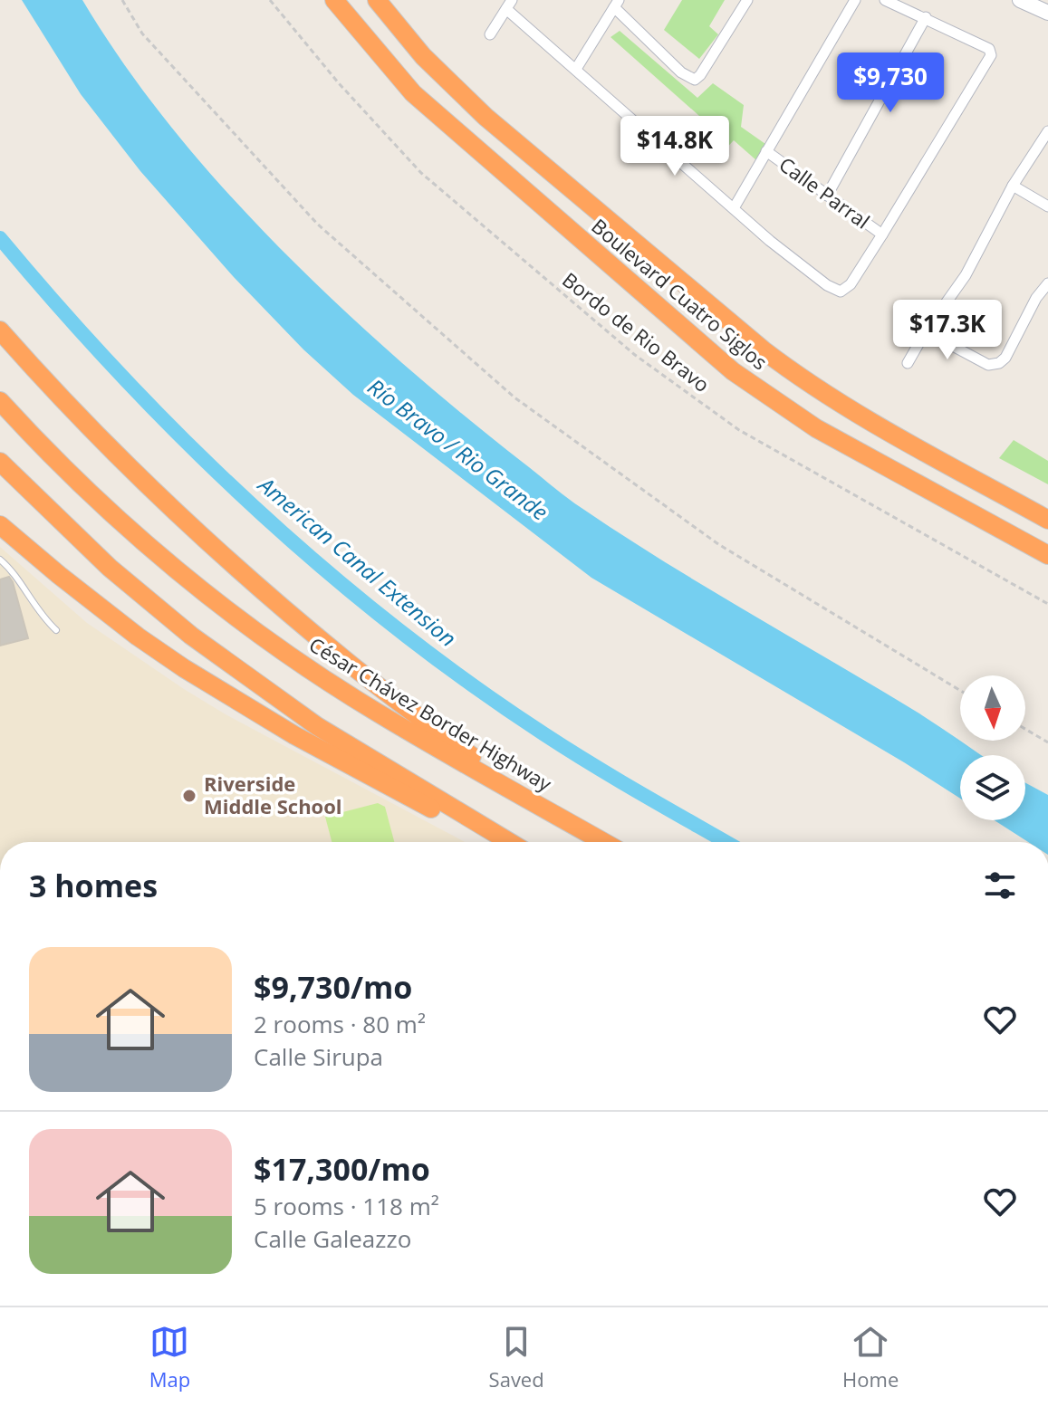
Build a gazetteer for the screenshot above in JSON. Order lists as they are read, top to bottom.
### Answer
{
  "streets": {
    "highway": ["Boulevard Cuatro Siglos", "César Chávez Border Highway"],
    "street": ["Calle Parral"],
    "path": ["Bordo de Rio Bravo"]
  },
  "water": ["Río Bravo / Rio Grande", "American Canal Extension"],
  "places": ["Riverside Middle School"],
  "north": "bottom",
  "page": {
    "price": ["$9,730", "$14.8K", "$17.3K"],
    "heading": "3 homes",
    "list": [
      {
        "name": "$9,730/mo",
        "note": "2 rooms · 80 m² · Calle Sirupa"
      },
      {
        "name": "$17,300/mo",
        "note": "5 rooms · 118 m² · Calle Galeazzo"
      }
    ],
    "tabs": ["Map", "Saved", "Home"]
  }
}
